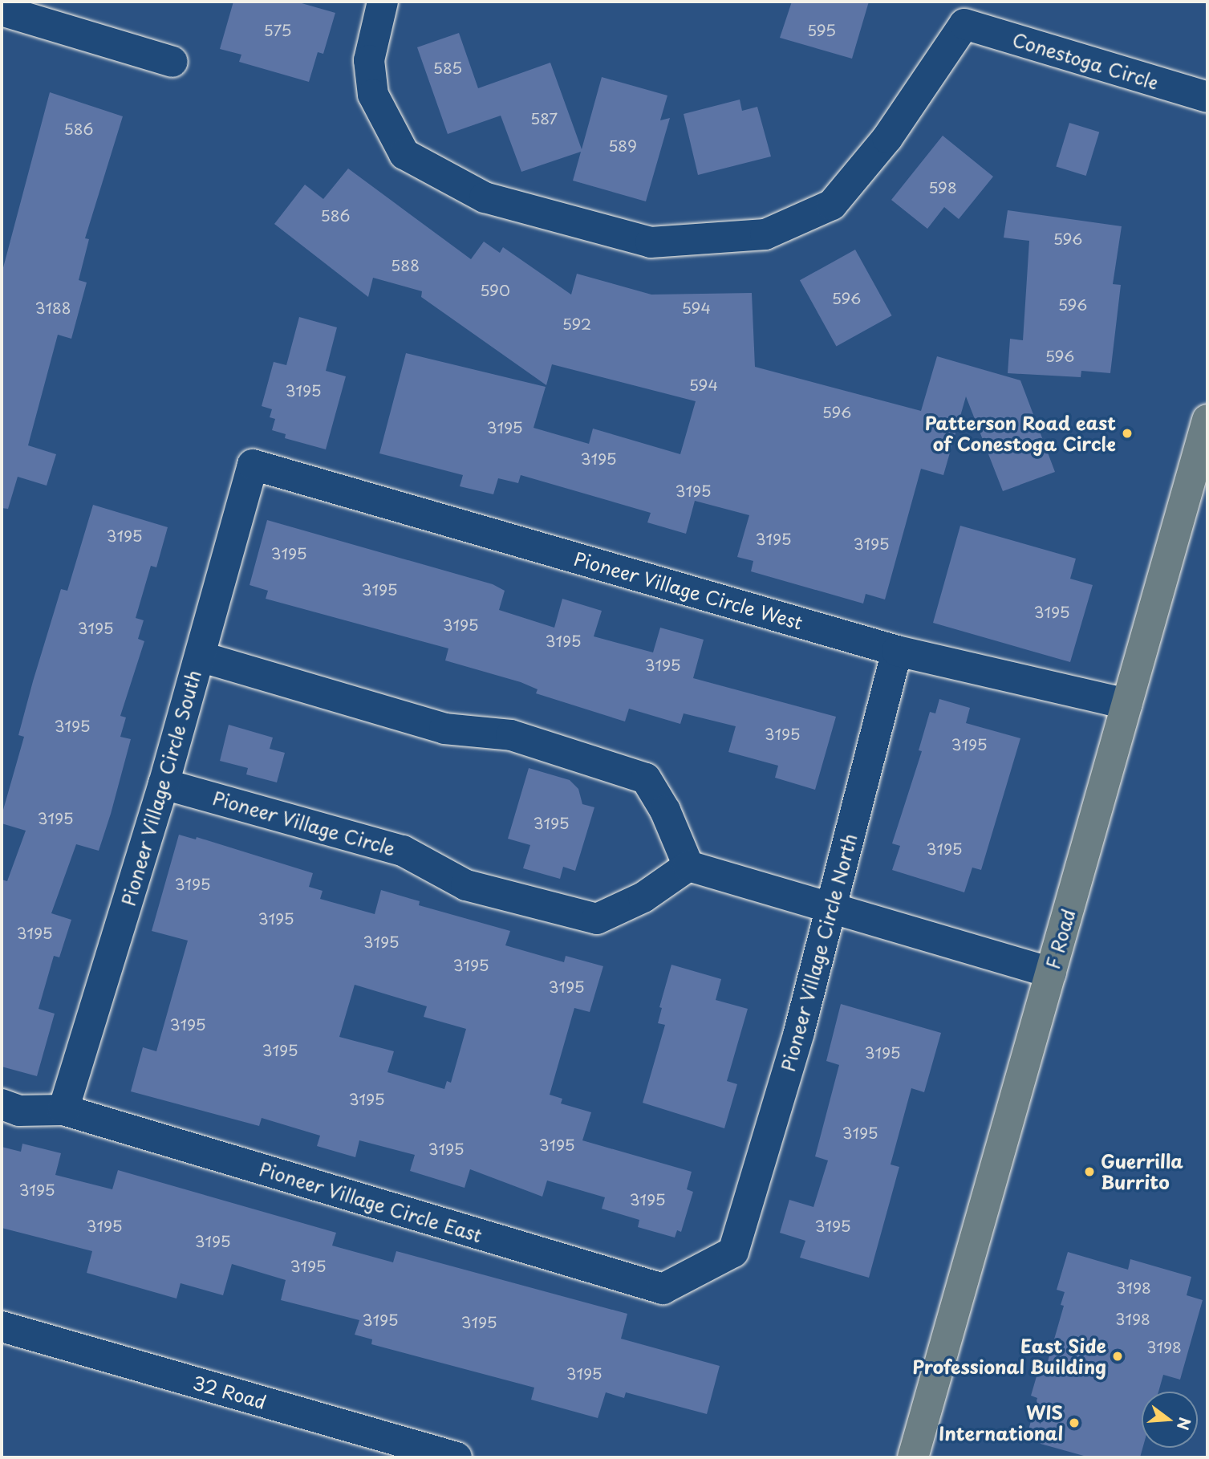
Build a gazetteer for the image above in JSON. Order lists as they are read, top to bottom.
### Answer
{
  "streets": {
    "main road": ["F Road"],
    "street": [
      "Conestoga Circle",
      "Pioneer Village Circle West",
      "Pioneer Village Circle South",
      "Pioneer Village Circle",
      "Pioneer Village Circle North",
      "Pioneer Village Circle East",
      "32 Road"
    ]
  },
  "crossings": [
    ["Pioneer Village Circle West", "Pioneer Village Circle South"],
    ["Pioneer Village Circle West", "F Road"],
    ["Pioneer Village Circle West", "Pioneer Village Circle North"],
    ["Pioneer Village Circle South", "Pioneer Village Circle"],
    ["Pioneer Village Circle South", "Pioneer Village Circle East"],
    ["Pioneer Village Circle North", "Pioneer Village Circle East"]
  ],
  "places": [
    "Patterson Road east of Conestoga Circle",
    "Guerrilla Burrito",
    "East Side Professional Building",
    "WIS International"
  ],
  "house_numbers": [
    "575",
    "595",
    "585",
    "587",
    "586",
    "589",
    "598",
    "586",
    "596",
    "588",
    "590",
    "596",
    "596",
    "3188",
    "594",
    "592",
    "596",
    "594",
    "3195",
    "596",
    "3195",
    "3195",
    "3195",
    "3195",
    "3195",
    "3195",
    "3195",
    "3195",
    "3195",
    "3195",
    "3195",
    "3195",
    "3195",
    "3195",
    "3195",
    "3195",
    "3195",
    "3195",
    "3195",
    "3195",
    "3195",
    "3195",
    "3195",
    "3195",
    "3195",
    "3195",
    "3195",
    "3195",
    "3195",
    "3195",
    "3195",
    "3195",
    "3195",
    "3195",
    "3195",
    "3195",
    "3195",
    "3195",
    "3198",
    "3198",
    "3195",
    "3195",
    "3198",
    "3195"
  ],
  "north": "right"
}
